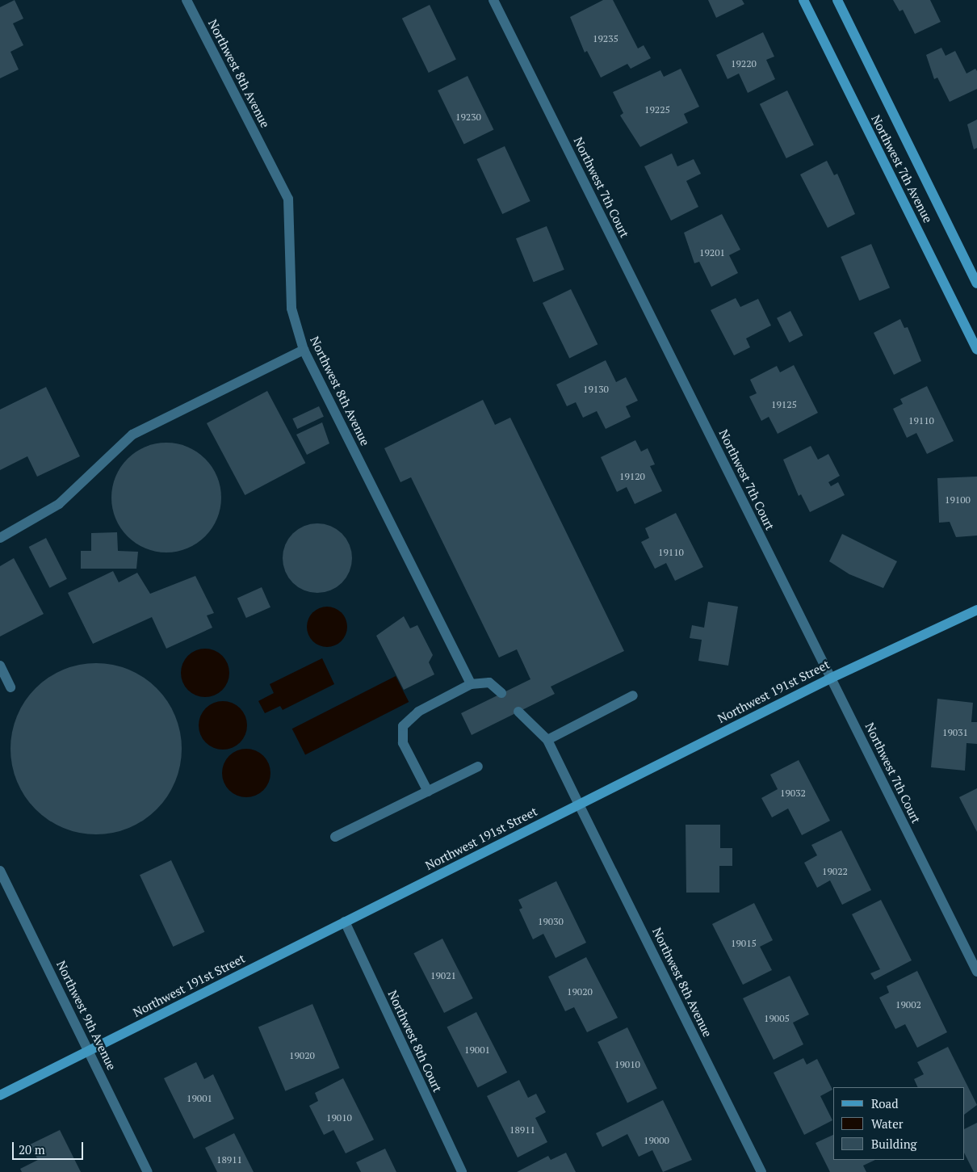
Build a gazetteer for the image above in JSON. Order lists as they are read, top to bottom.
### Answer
{
  "streets": {
    "street": [
      "Northwest 8th Avenue",
      "Northwest 7th Avenue",
      "Northwest 7th Court",
      "Northwest 191st Street",
      "Northwest 9th Avenue",
      "Northwest 8th Court"
    ]
  },
  "crossings": [
    ["Northwest 8th Avenue", "Northwest 191st Street"],
    ["Northwest 7th Court", "Northwest 191st Street"],
    ["Northwest 191st Street", "Northwest 9th Avenue"],
    ["Northwest 191st Street", "Northwest 8th Court"]
  ],
  "house_numbers": [
    "19235",
    "19220",
    "19225",
    "19230",
    "19201",
    "19130",
    "19125",
    "19110",
    "19120",
    "19100",
    "19110",
    "19031",
    "19032",
    "19022",
    "19030",
    "19015",
    "19021",
    "19020",
    "19002",
    "19005",
    "19001",
    "19020",
    "19010",
    "19001",
    "19010",
    "18911",
    "19000",
    "18911"
  ],
  "legend": ["Road", "Water", "Building"],
  "scale_bar": "20 m"
}
